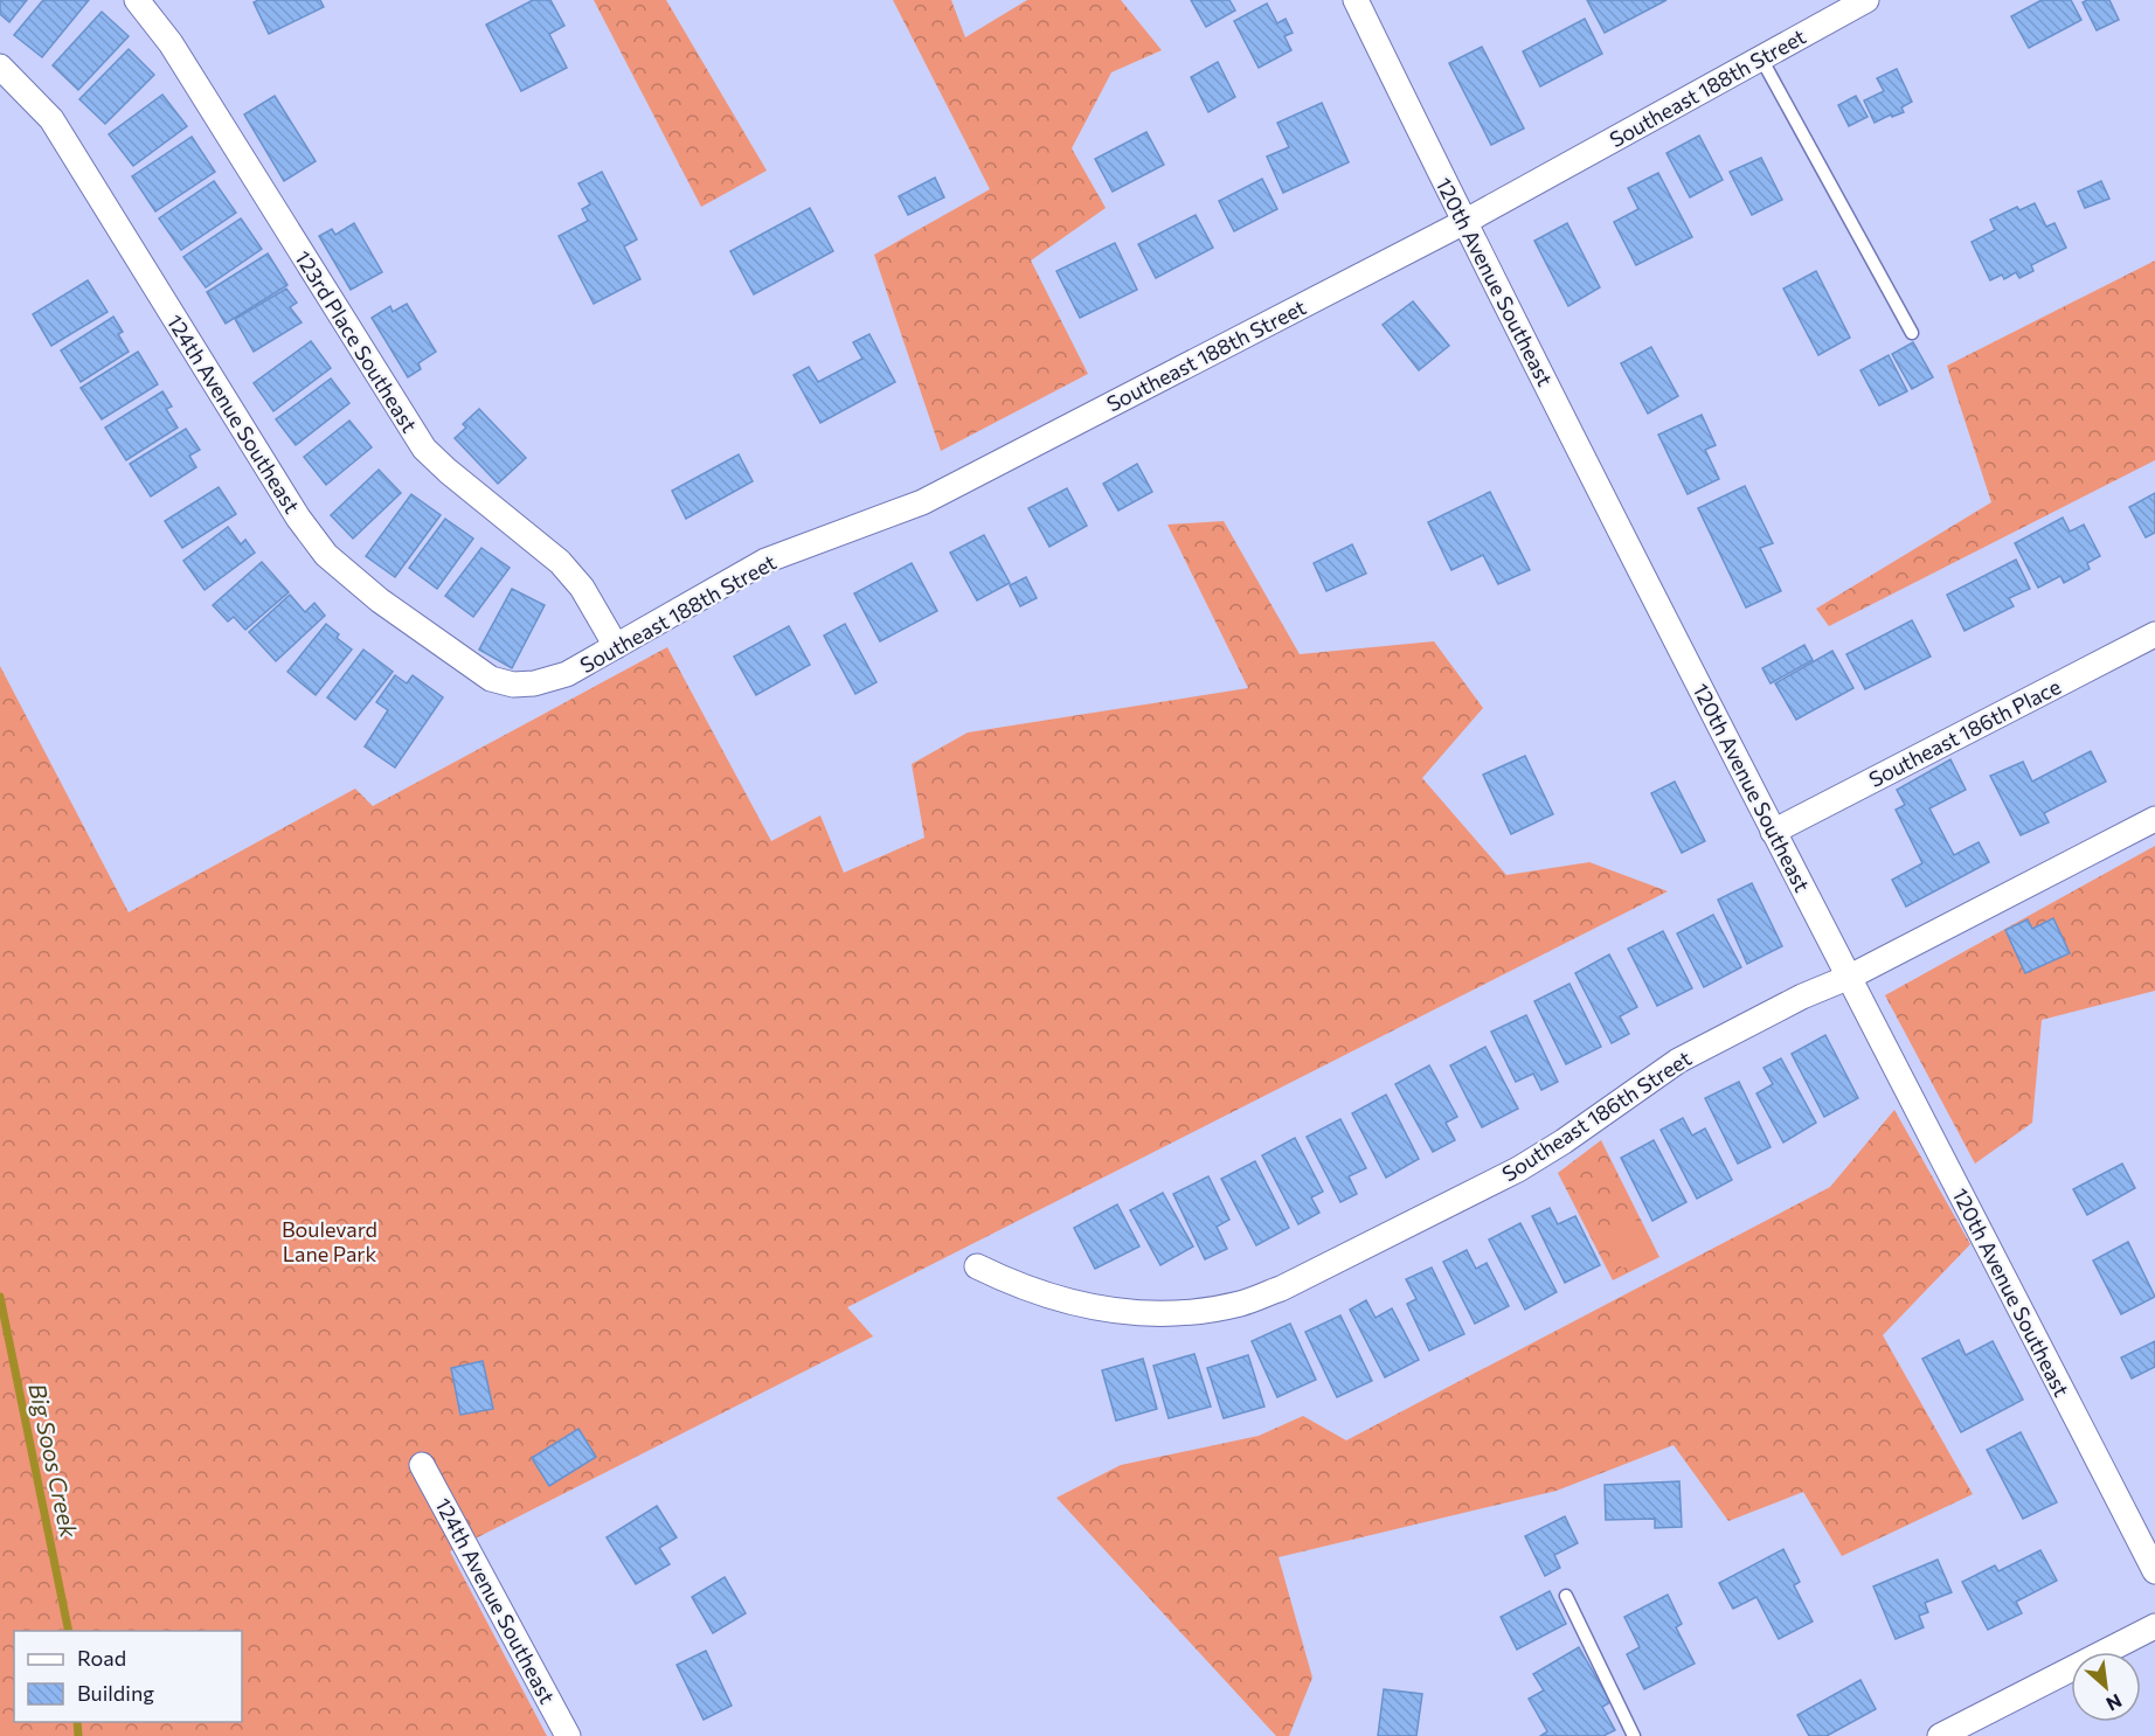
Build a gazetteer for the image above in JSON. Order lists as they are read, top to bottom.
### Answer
{
  "streets": {
    "street": [
      "Southeast 188th Street",
      "120th Avenue Southeast",
      "123rd Place Southeast",
      "124th Avenue Southeast",
      "Southeast 186th Place",
      "Southeast 186th Street"
    ]
  },
  "crossings": [
    ["Southeast 188th Street", "120th Avenue Southeast"],
    ["Southeast 188th Street", "123rd Place Southeast"],
    ["Southeast 188th Street", "124th Avenue Southeast"],
    ["120th Avenue Southeast", "Southeast 186th Place"],
    ["120th Avenue Southeast", "Southeast 186th Street"]
  ],
  "water": ["Big Soos Creek"],
  "parks": ["Boulevard Lane Park"],
  "legend": ["Road", "Building"],
  "north": "bottom right"
}
